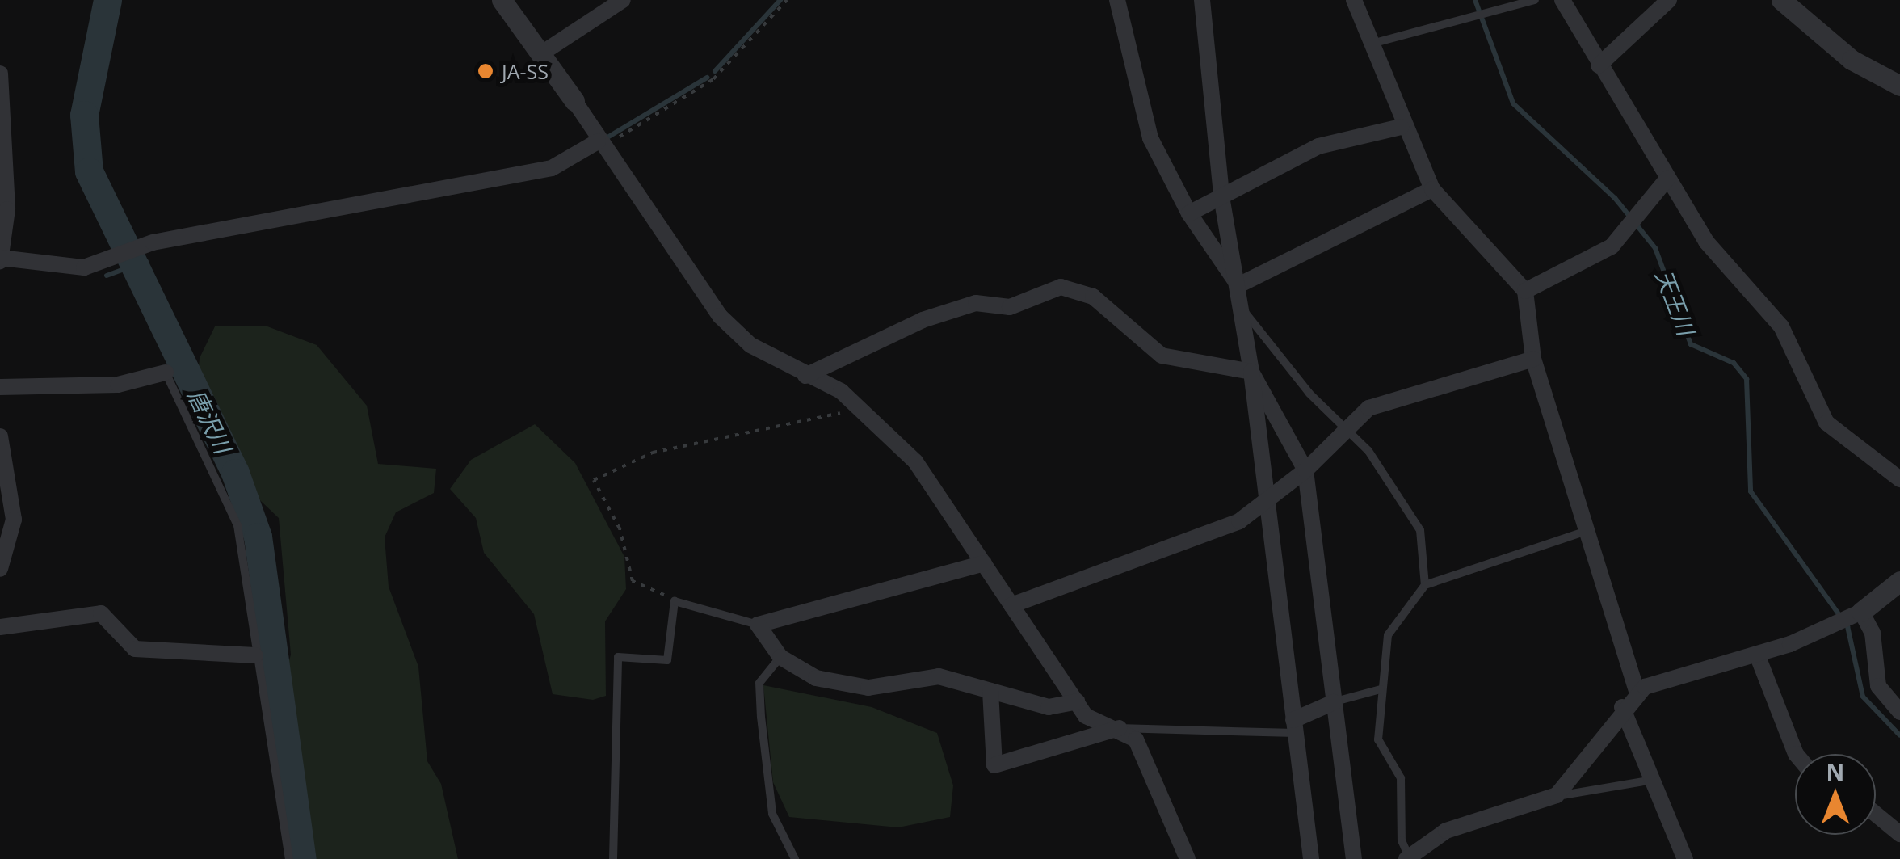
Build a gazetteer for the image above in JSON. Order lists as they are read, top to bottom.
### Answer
{
  "water": ["天王川", "唐沢川"],
  "places": ["JA-SS"],
  "north": "top"
}
